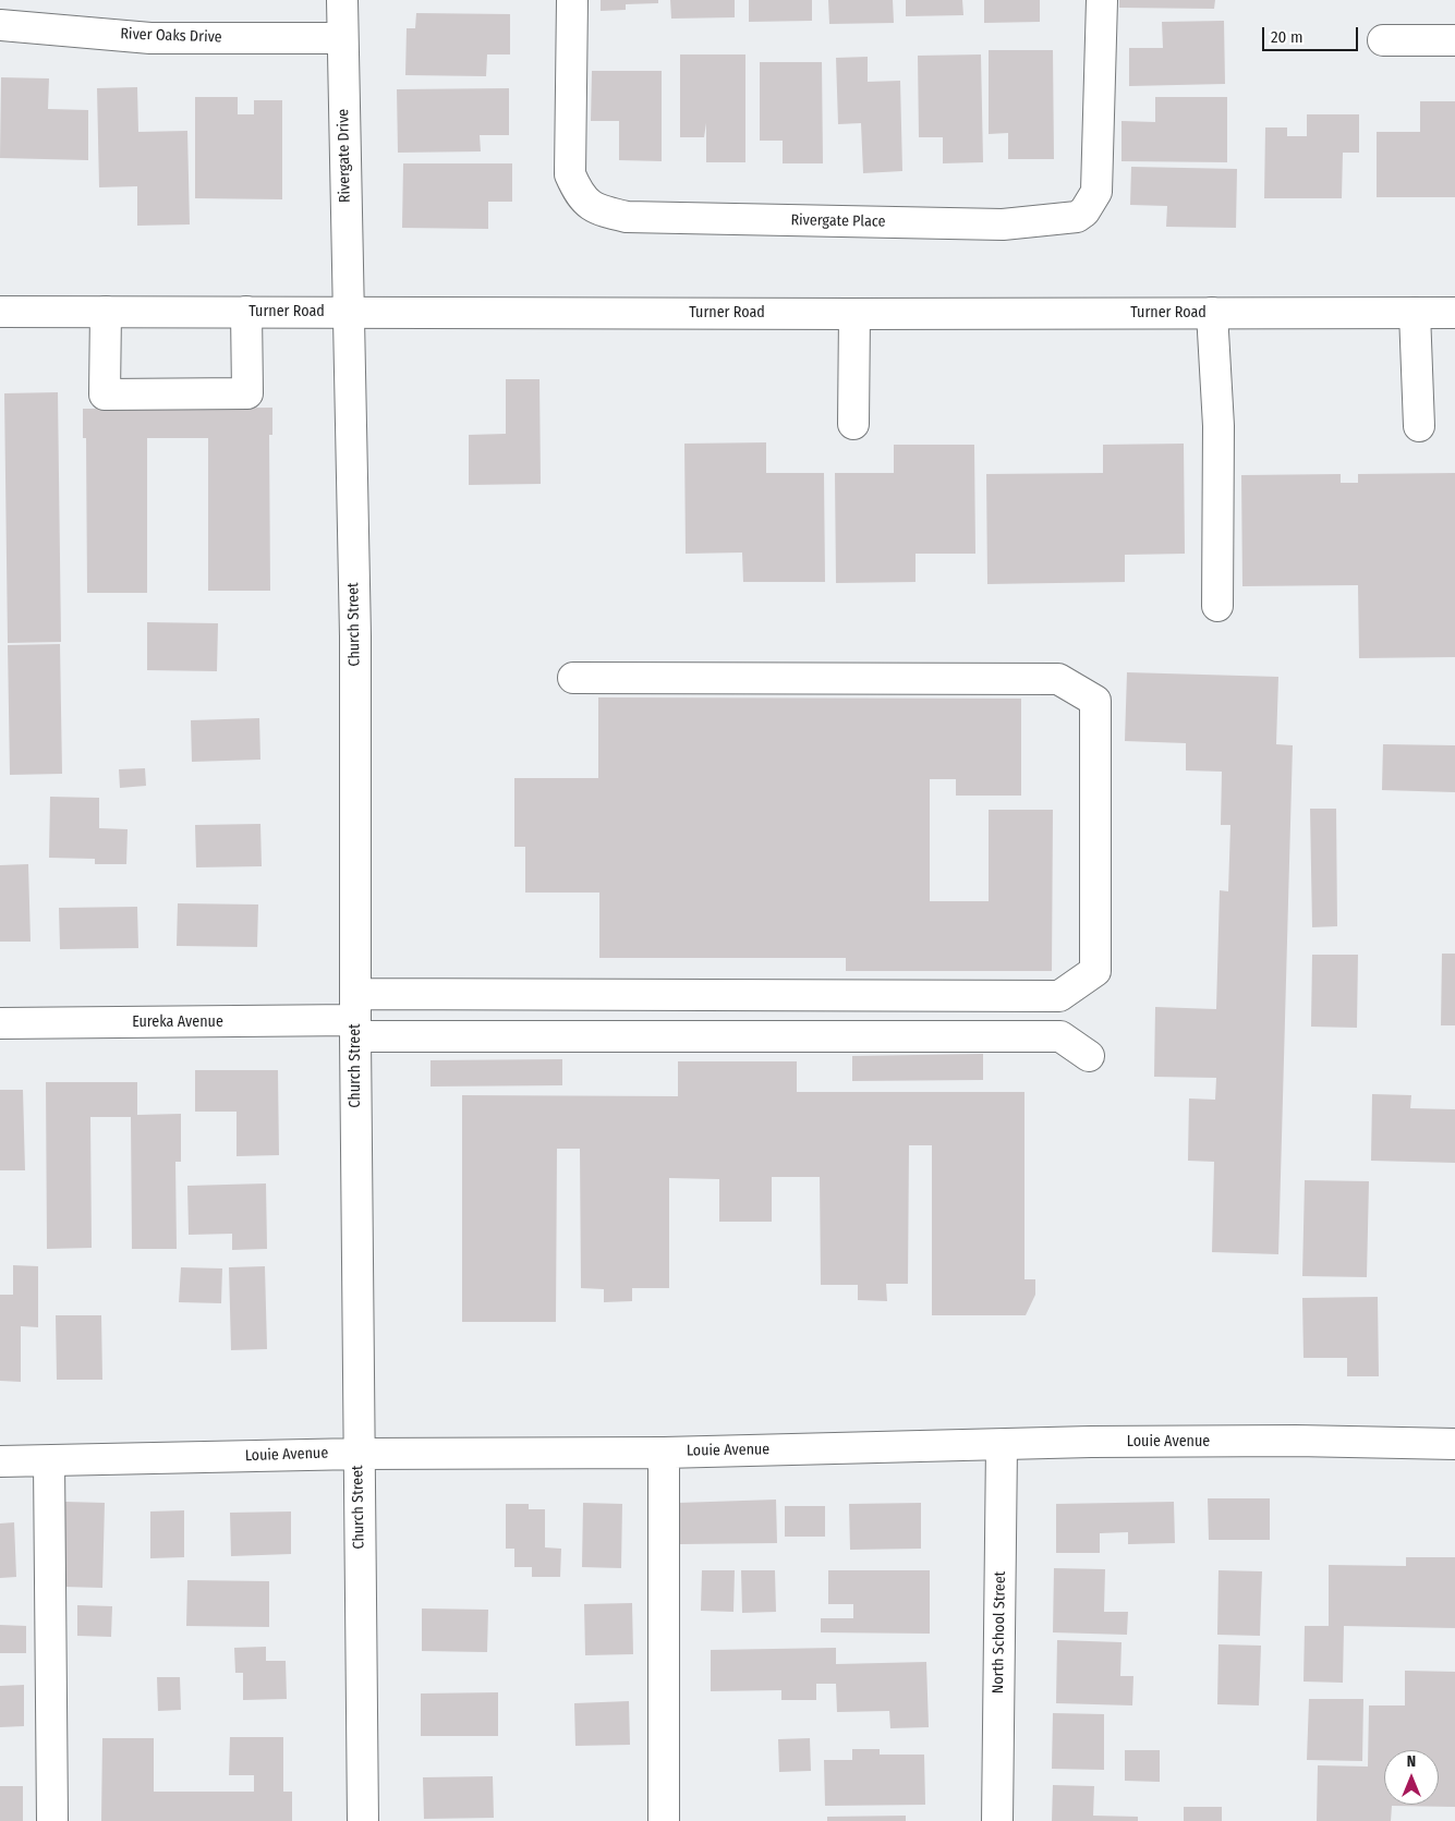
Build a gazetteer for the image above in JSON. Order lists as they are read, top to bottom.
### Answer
{
  "streets": {
    "street": [
      "River Oaks Drive",
      "Rivergate Drive",
      "Rivergate Place",
      "Turner Road",
      "Church Street",
      "Eureka Avenue",
      "Louie Avenue",
      "North School Street"
    ]
  },
  "crossings": [
    ["River Oaks Drive", "Rivergate Drive"],
    ["Rivergate Drive", "Turner Road"],
    ["Rivergate Drive", "Church Street"],
    ["Turner Road", "Church Street"],
    ["Church Street", "Eureka Avenue"],
    ["Church Street", "Louie Avenue"],
    ["Louie Avenue", "North School Street"]
  ],
  "scale_bar": "20 m",
  "north": "top"
}
